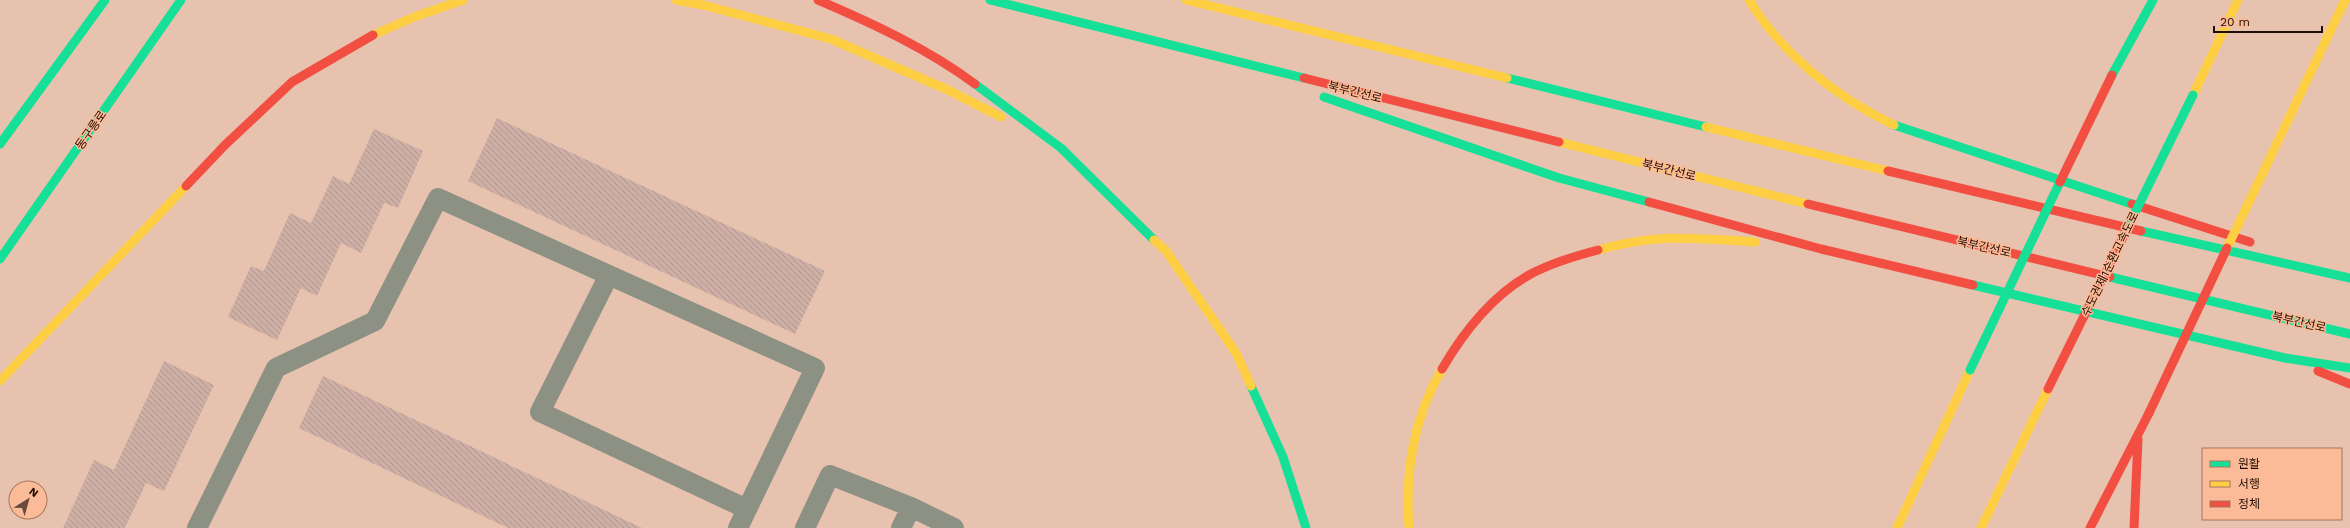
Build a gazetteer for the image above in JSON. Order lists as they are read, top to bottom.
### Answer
{
  "streets": {
    "main road": ["북부간선로", "동구릉로", "수도권제1순환고속도로"]
  },
  "legend": ["원활", "서행", "정체"],
  "scale_bar": "20 m",
  "north": "top right"
}
